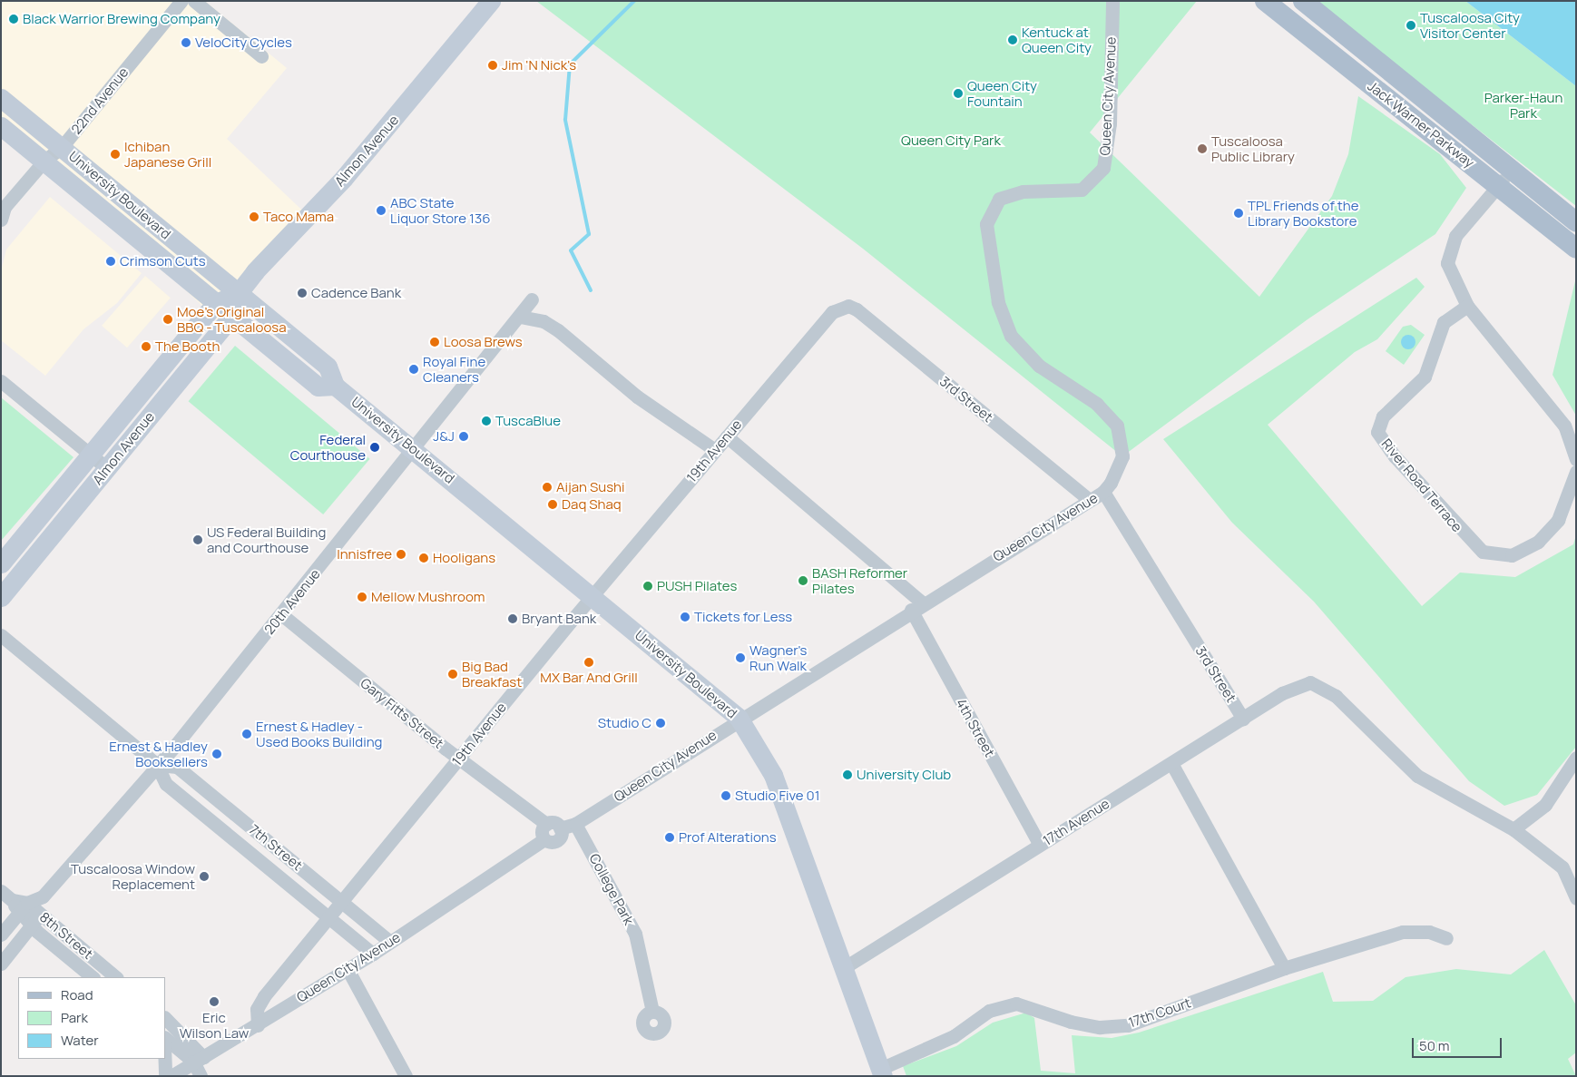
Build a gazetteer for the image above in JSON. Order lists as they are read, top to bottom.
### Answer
{
  "streets": {
    "main road": ["Jack Warner Parkway", "Almon Avenue", "University Boulevard"],
    "street": [
      "Queen City Avenue",
      "22nd Avenue",
      "3rd Street",
      "19th Avenue",
      "River Road Terrace",
      "20th Avenue",
      "Gary Fitts Street",
      "4th Street",
      "17th Avenue",
      "7th Street",
      "College Park",
      "8th Street",
      "17th Court"
    ]
  },
  "crossings": [
    ["Queen City Avenue", "University Boulevard"],
    ["Queen City Avenue", "3rd Street"],
    ["Queen City Avenue", "19th Avenue"],
    ["Queen City Avenue", "4th Street"],
    ["Queen City Avenue", "7th Street"],
    ["Queen City Avenue", "College Park"],
    ["22nd Avenue", "University Boulevard"],
    ["Almon Avenue", "University Boulevard"],
    ["University Boulevard", "19th Avenue"],
    ["University Boulevard", "20th Avenue"],
    ["University Boulevard", "17th Avenue"],
    ["University Boulevard", "17th Court"],
    ["3rd Street", "19th Avenue"],
    ["3rd Street", "17th Avenue"],
    ["19th Avenue", "Gary Fitts Street"],
    ["19th Avenue", "4th Street"],
    ["19th Avenue", "7th Street"],
    ["20th Avenue", "Gary Fitts Street"],
    ["20th Avenue", "7th Street"],
    ["20th Avenue", "8th Street"],
    ["4th Street", "17th Avenue"]
  ],
  "parks": ["Parker-Haun Park", "Queen City Park"],
  "places": [
    "Black Warrior Brewing Company",
    "Tuscaloosa City Visitor Center",
    "Kentuck at Queen City",
    "VeloCity Cycles",
    "Jim 'N Nick's",
    "Queen City Fountain",
    "Tuscaloosa Public Library",
    "Ichiban Japanese Grill",
    "ABC State Liquor Store 136",
    "TPL Friends of the Library Bookstore",
    "Taco Mama",
    "Crimson Cuts",
    "Cadence Bank",
    "Moe's Original BBQ - Tuscaloosa",
    "Loosa Brews",
    "The Booth",
    "Royal Fine Cleaners",
    "TuscaBlue",
    "J&J",
    "Federal Courthouse",
    "Aijan Sushi",
    "Daq Shaq",
    "US Federal Building and Courthouse",
    "Innisfree",
    "Hooligans",
    "BASH Reformer Pilates",
    "PUSH Pilates",
    "Mellow Mushroom",
    "Tickets for Less",
    "Bryant Bank",
    "Wagner's Run Walk",
    "MX Bar And Grill",
    "Big Bad Breakfast",
    "Studio C",
    "Ernest & Hadley - Used Books Building",
    "Ernest & Hadley Booksellers",
    "University Club",
    "Studio Five 01",
    "Prof Alterations",
    "Tuscaloosa Window Replacement",
    "Eric Wilson Law"
  ],
  "legend": ["Road", "Park", "Water"],
  "scale_bar": "50 m"
}
